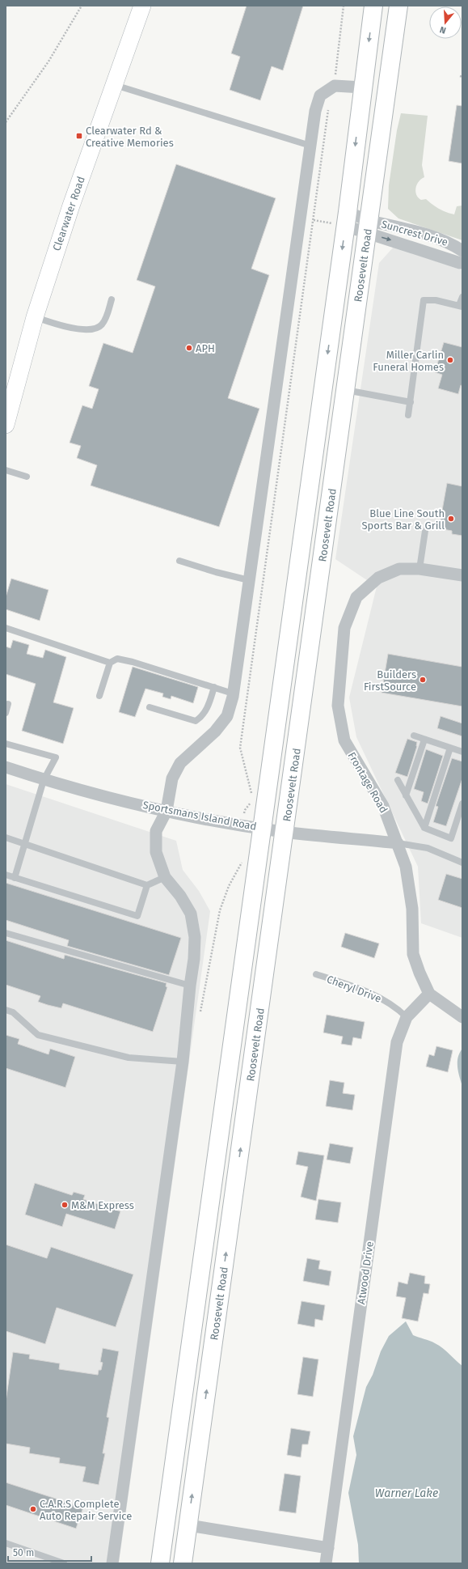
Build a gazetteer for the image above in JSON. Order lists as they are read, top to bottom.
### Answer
{
  "streets": {
    "main road": ["Roosevelt Road"],
    "street": [
      "Clearwater Road",
      "Suncrest Drive",
      "Frontage Road",
      "Sportsmans Island Road",
      "Atwood Drive"
    ],
    "lane": ["Cheryl Drive"]
  },
  "crossings": [
    ["Suncrest Drive", "Roosevelt Road"],
    ["Roosevelt Road", "Sportsmans Island Road"],
    ["Frontage Road", "Sportsmans Island Road"],
    ["Frontage Road", "Atwood Drive"],
    ["Cheryl Drive", "Atwood Drive"]
  ],
  "water": ["Warner Lake"],
  "places": {
    "transit": ["Clearwater Rd & Creative Memories"],
    "other": [
      "APH",
      "Miller Carlin Funeral Homes",
      "Blue Line South Sports Bar & Grill",
      "Builders FirstSource",
      "M&M Express",
      "C.A.R.S Complete Auto Repair Service"
    ]
  },
  "scale_bar": "50 m",
  "north": "bottom"
}
